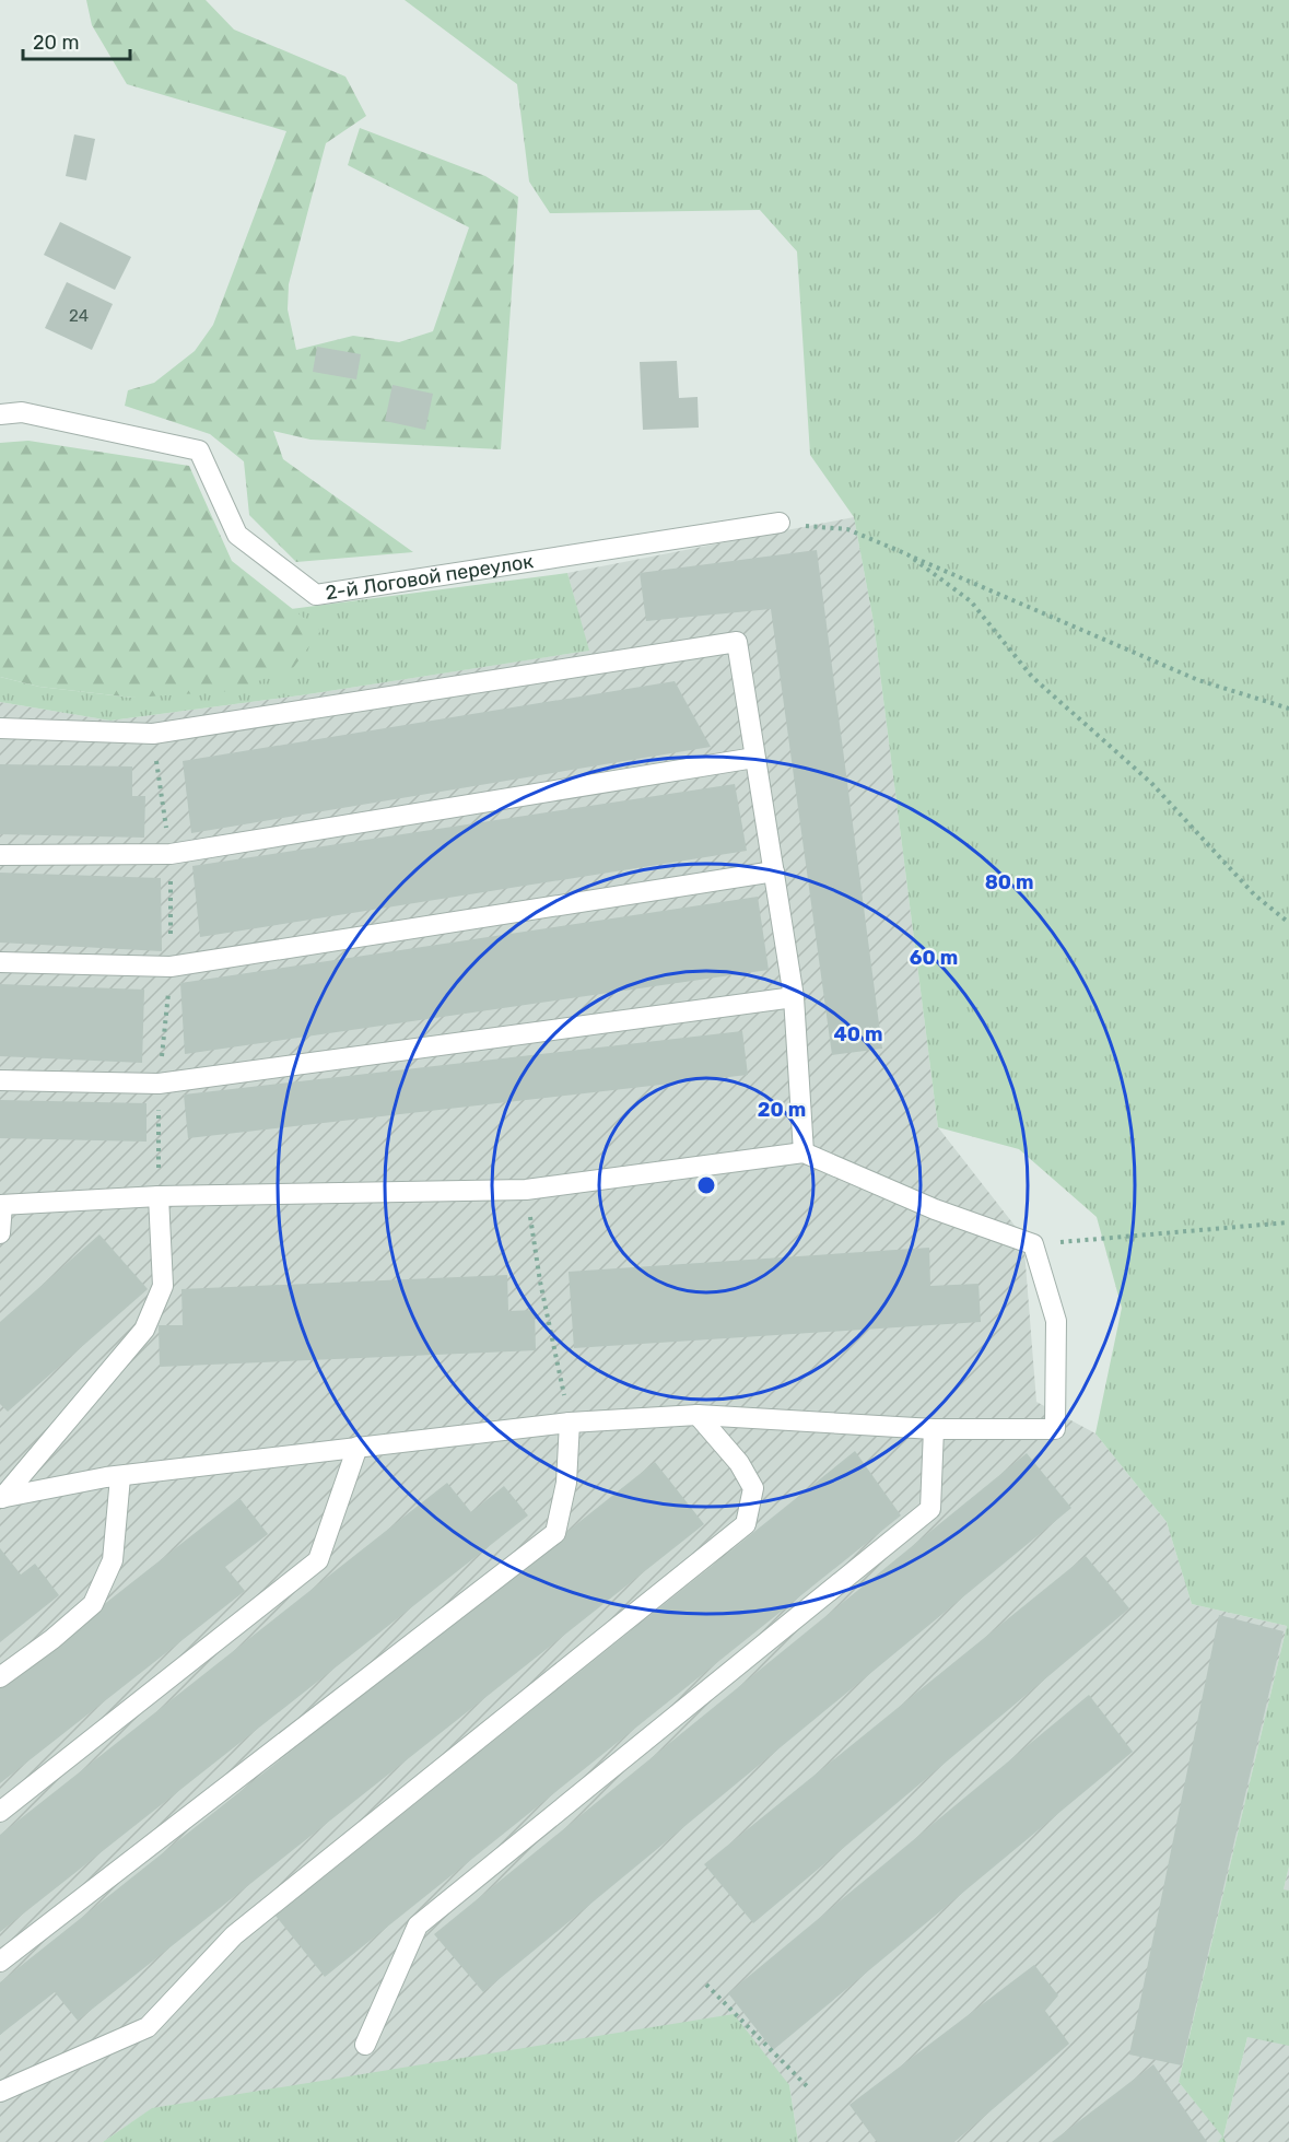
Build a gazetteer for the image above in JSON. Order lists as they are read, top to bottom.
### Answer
{
  "streets": {
    "street": ["2-й Логовой переулок"]
  },
  "house_numbers": ["24"],
  "scale_bar": "20 m",
  "rings": [
    "80 m",
    "60 m",
    "40 m",
    "20 m"
  ]
}
